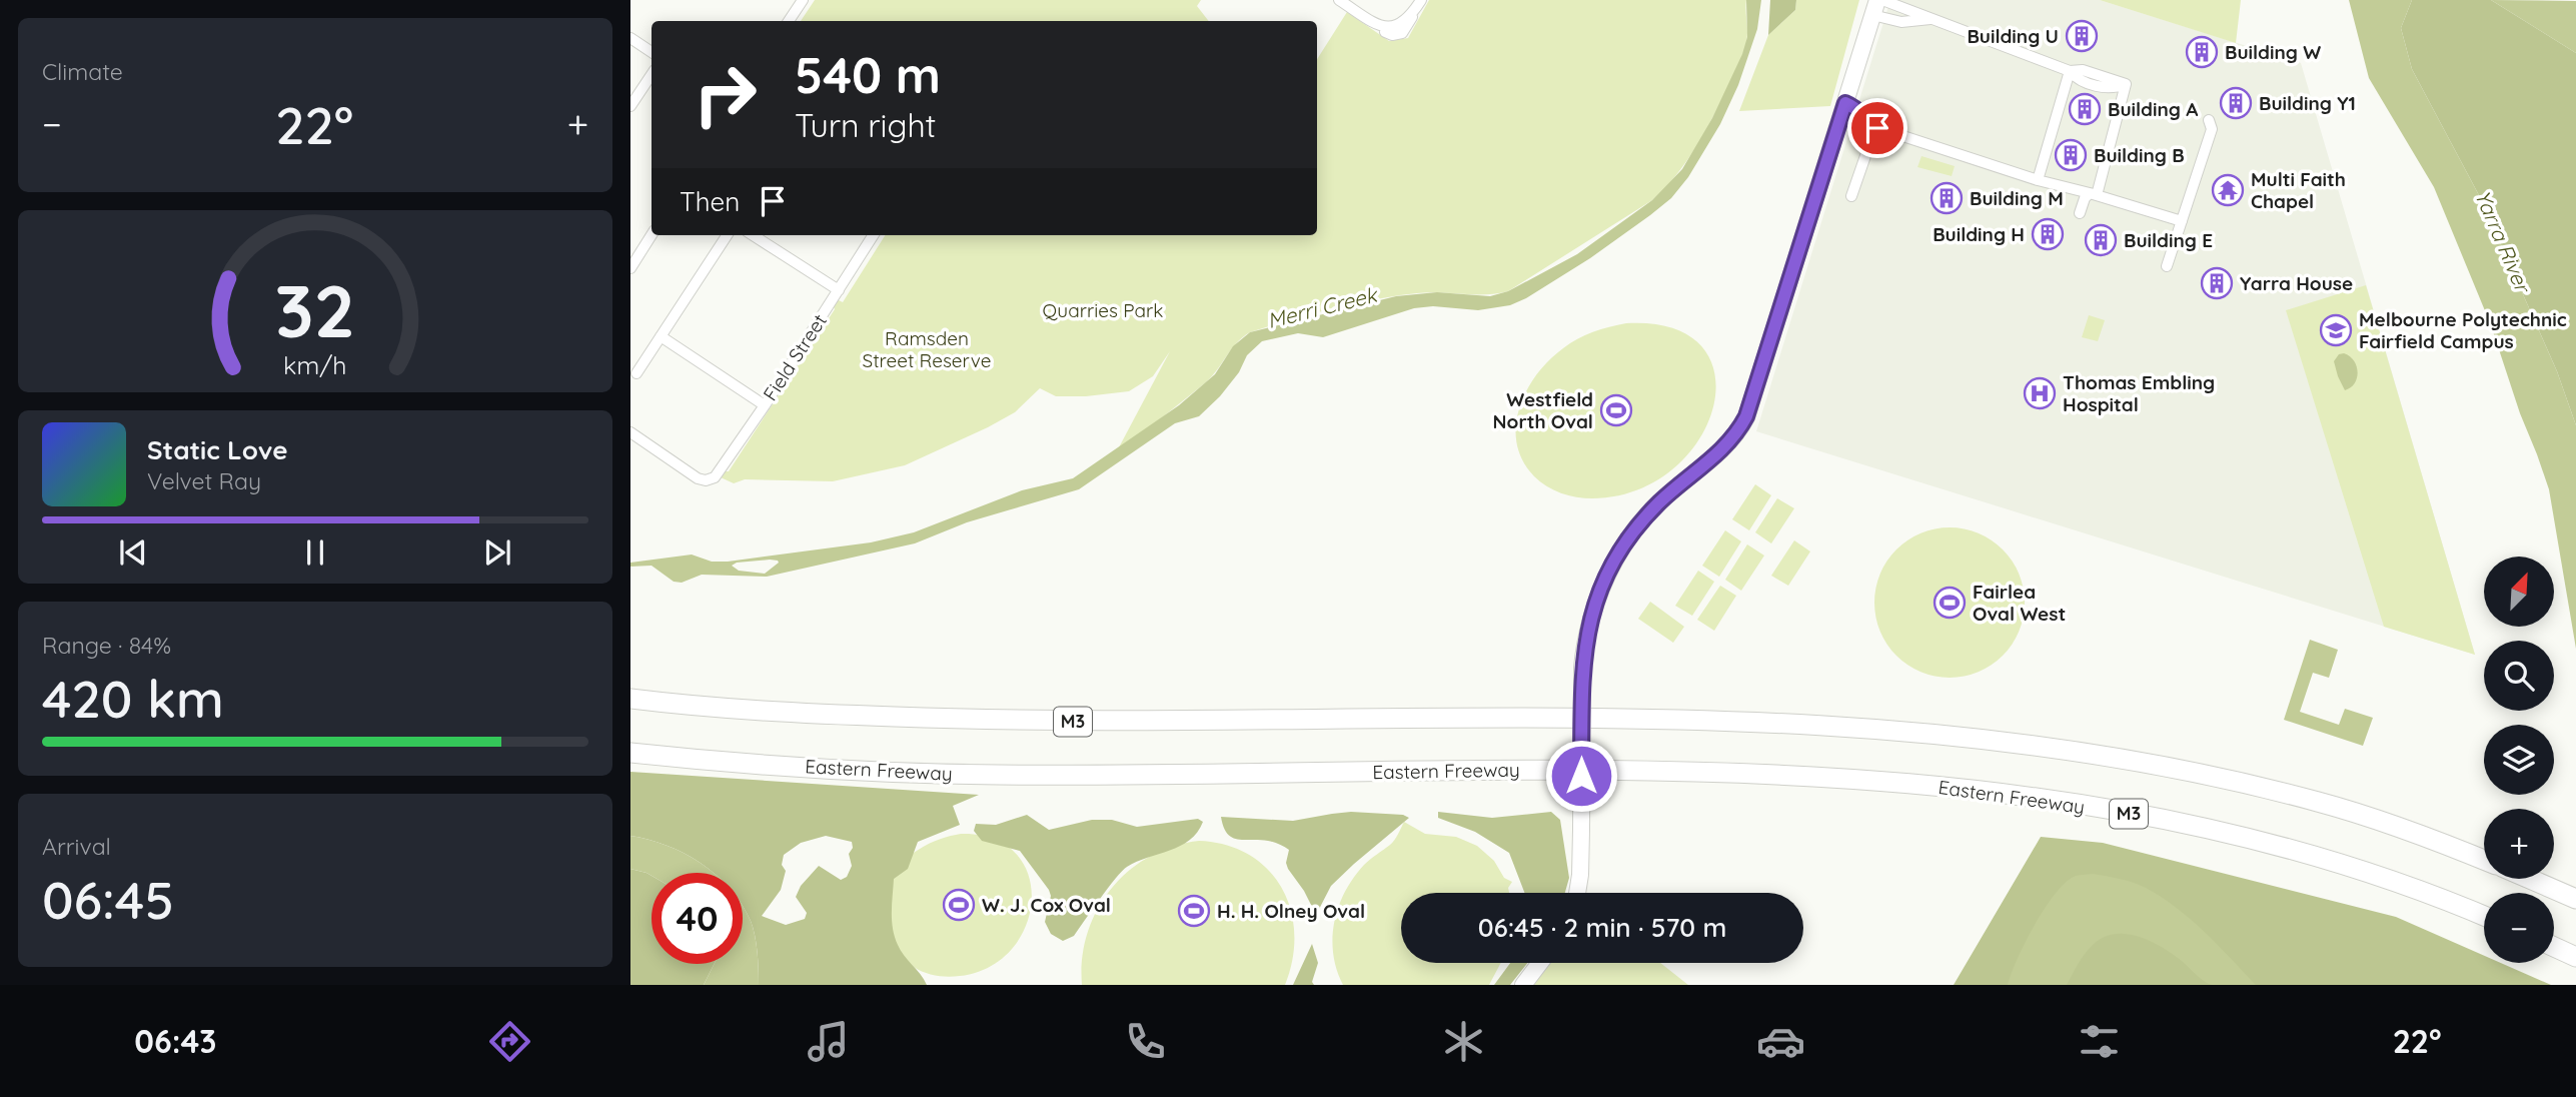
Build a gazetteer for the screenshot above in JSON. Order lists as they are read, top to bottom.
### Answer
{
  "streets": {
    "highway": ["M3", "Eastern Freeway"],
    "street": ["Field Street"]
  },
  "water": ["Yarra River", "Merri Creek"],
  "parks": ["Quarries Park", "Ramsden Street Reserve"],
  "places": {
    "building": [
      "Building U",
      "Building W",
      "Building Y1",
      "Building A",
      "Building B",
      "Building M",
      "Building H",
      "Building E",
      "Yarra House"
    ],
    "temple": ["Multi Faith Chapel"],
    "school or university": ["Melbourne Polytechnic Fairfield Campus"],
    "hospital": ["Thomas Embling Hospital"],
    "sports": [
      "Westfield North Oval",
      "Fairlea Oval West",
      "W. J. Cox Oval",
      "H. H. Olney Oval"
    ]
  },
  "north": "top right",
  "page": {
    "tile": [
      "Climate",
      ["Range · 84%", "420 km"],
      ["Arrival", "06:45"]
    ],
    "turn": ["540 m", "Turn right"],
    "heat": ["−", "22°", "+"],
    "then": "Then",
    "song": ["Static Love", "Velvet Ray"],
    "map_buttons": ["+", "−"],
    "limit": "40",
    "trip": "06:45 · 2 min · 570 m",
    "tabs": ["06:43", "22°"],
    "gauge": ["32", "km/h"]
  }
}
